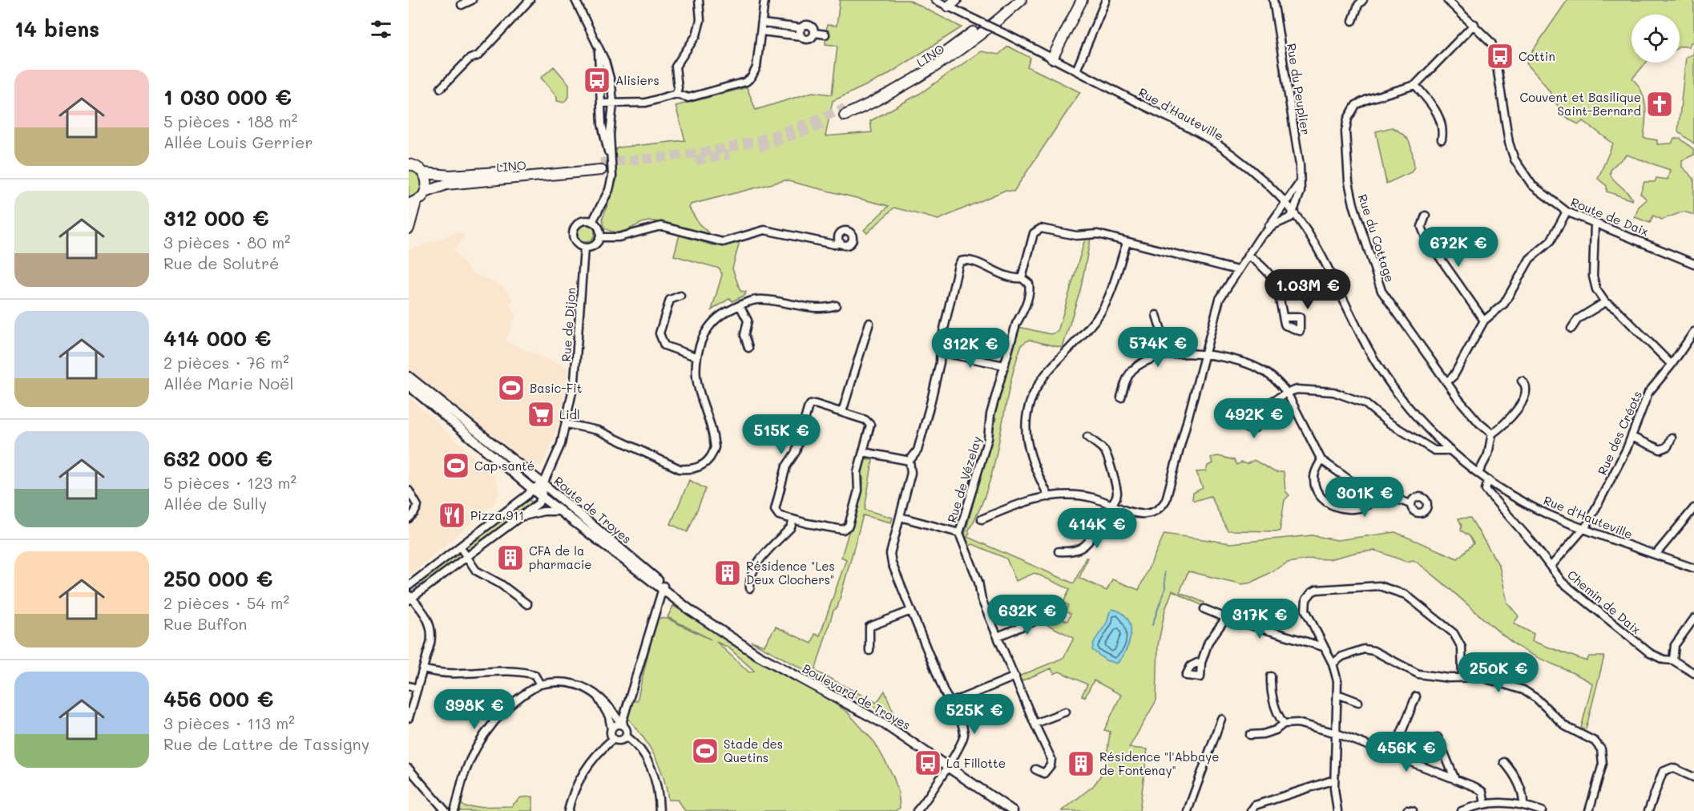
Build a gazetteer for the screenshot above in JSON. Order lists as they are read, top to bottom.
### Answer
{
  "streets": {
    "highway": ["LINO"],
    "main road": ["Route de Troyes", "Boulevard de Troyes"],
    "street": [
      "Rue du Peuplier",
      "Rue d'Hauteville",
      "Route de Daix",
      "Rue du Cottage",
      "Rue de Dijon",
      "Rue des Créots",
      "Rue de Vézelay",
      "Chemin de Daix"
    ]
  },
  "crossings": [
    ["Rue du Peuplier", "Rue d'Hauteville"],
    ["Rue d'Hauteville", "Rue des Créots"],
    ["Rue d'Hauteville", "Chemin de Daix"],
    ["Route de Daix", "Rue du Cottage"],
    ["Rue de Dijon", "Route de Troyes"],
    ["Rue des Créots", "Chemin de Daix"],
    ["Route de Troyes", "Boulevard de Troyes"]
  ],
  "places": {
    "bus stop": ["Cottin", "Alisiers", "La Fillotte"],
    "church": ["Couvent et Basilique Saint-Bernard"],
    "sports": ["Basic-Fit", "Cap santé", "Stade des Quetins"],
    "supermarket": ["Lidl"],
    "restaurant": ["Pizza 911"],
    "building": ["CFA de la pharmacie", "Résidence \"Les Deux Clochers\"", "Résidence \"l'Abbaye de Fontenay\""]
  },
  "page": {
    "heading": "14 biens",
    "list": [
      {
        "name": "1 030 000 €",
        "note": "5 pièces · 188 m² · Allée Louis Gerrier"
      },
      {
        "name": "312 000 €",
        "note": "3 pièces · 80 m² · Rue de Solutré"
      },
      {
        "name": "414 000 €",
        "note": "2 pièces · 76 m² · Allée Marie Noël"
      },
      {
        "name": "632 000 €",
        "note": "5 pièces · 123 m² · Allée de Sully"
      },
      {
        "name": "250 000 €",
        "note": "2 pièces · 54 m² · Rue Buffon"
      },
      {
        "name": "456 000 €",
        "note": "3 pièces · 113 m² · Rue de Lattre de Tassigny"
      }
    ],
    "price": [
      "672K €",
      "1.03M €",
      "574K €",
      "312K €",
      "492K €",
      "515K €",
      "301K €",
      "414K €",
      "632K €",
      "317K €",
      "250K €",
      "398K €",
      "525K €",
      "456K €"
    ]
  }
}
